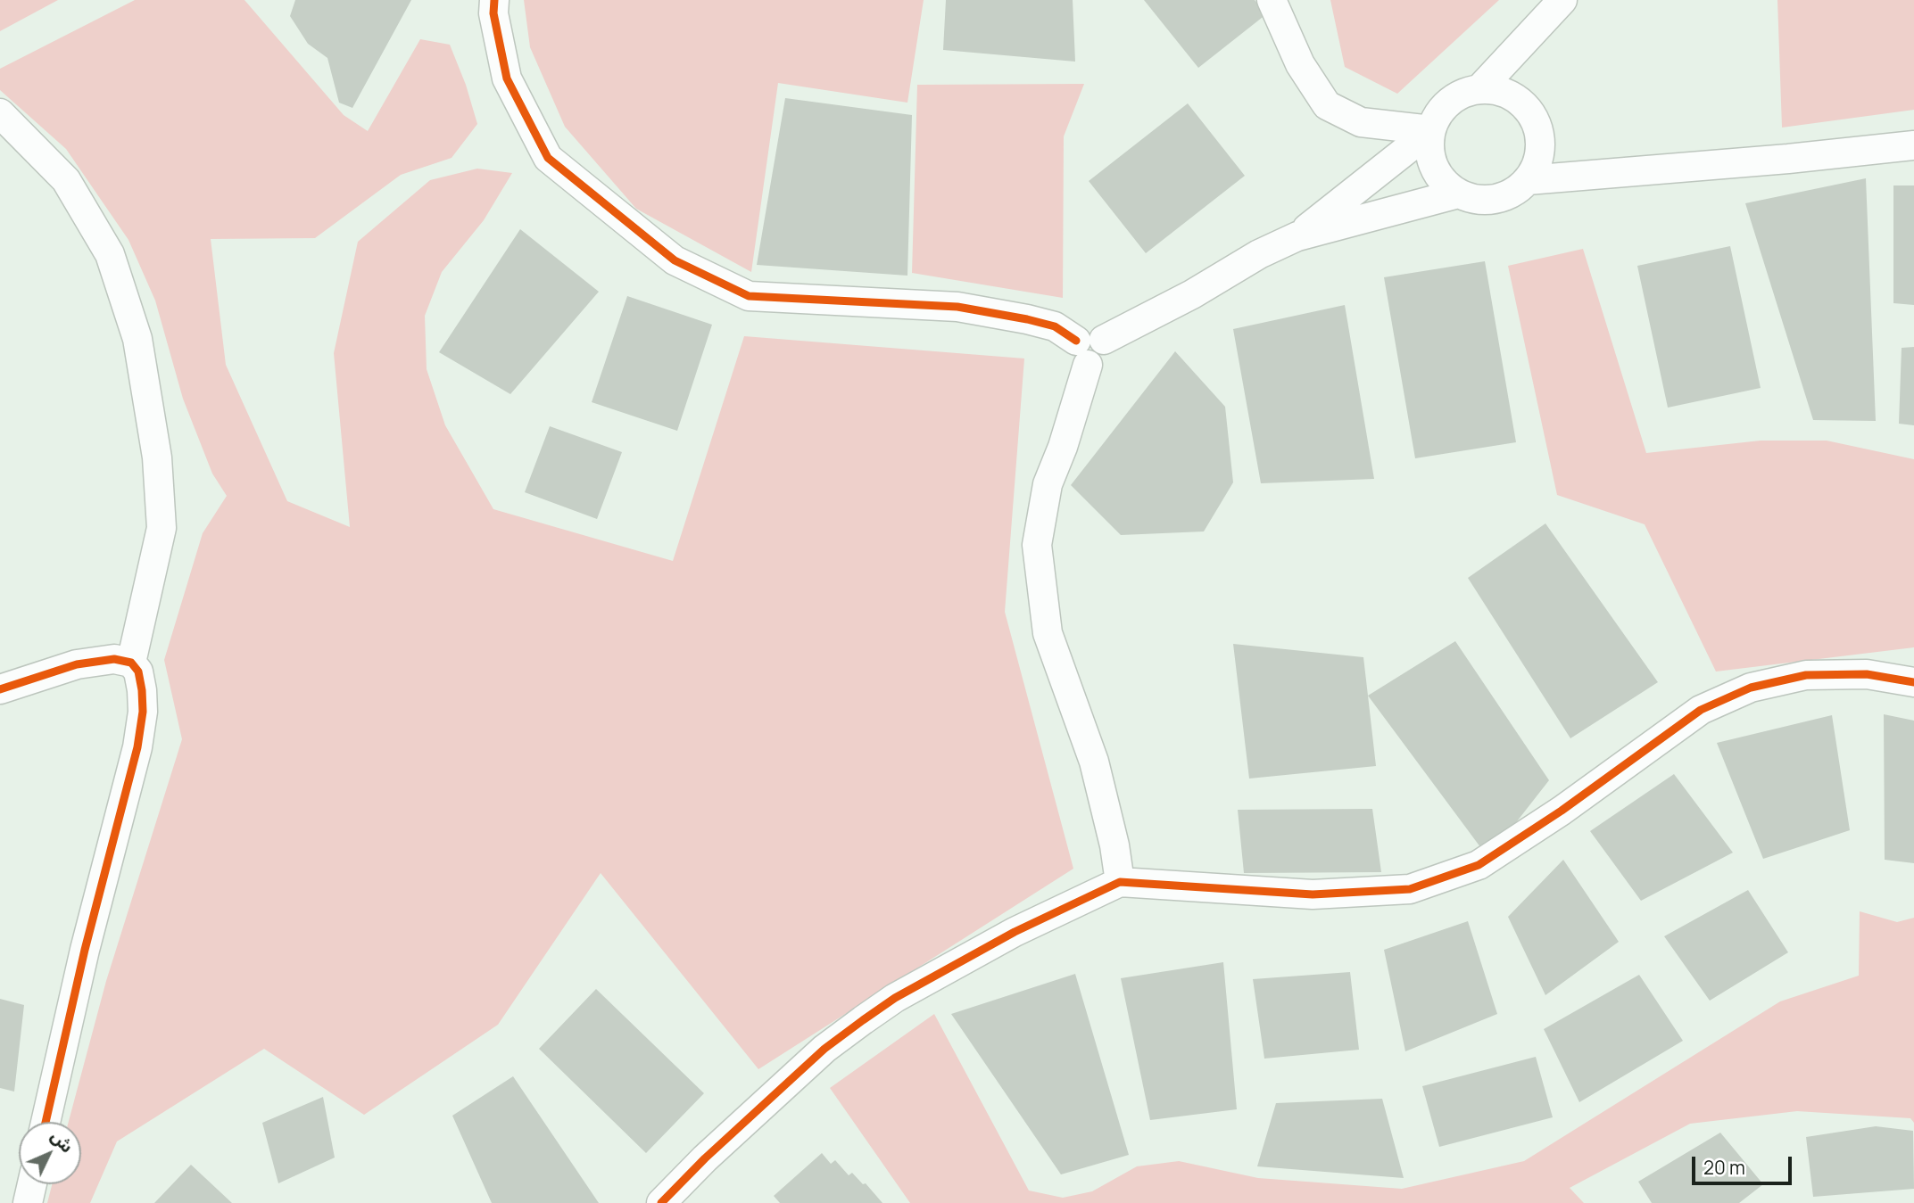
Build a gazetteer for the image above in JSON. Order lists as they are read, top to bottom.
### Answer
{
  "scale_bar": "20 m",
  "north": "top right"
}
